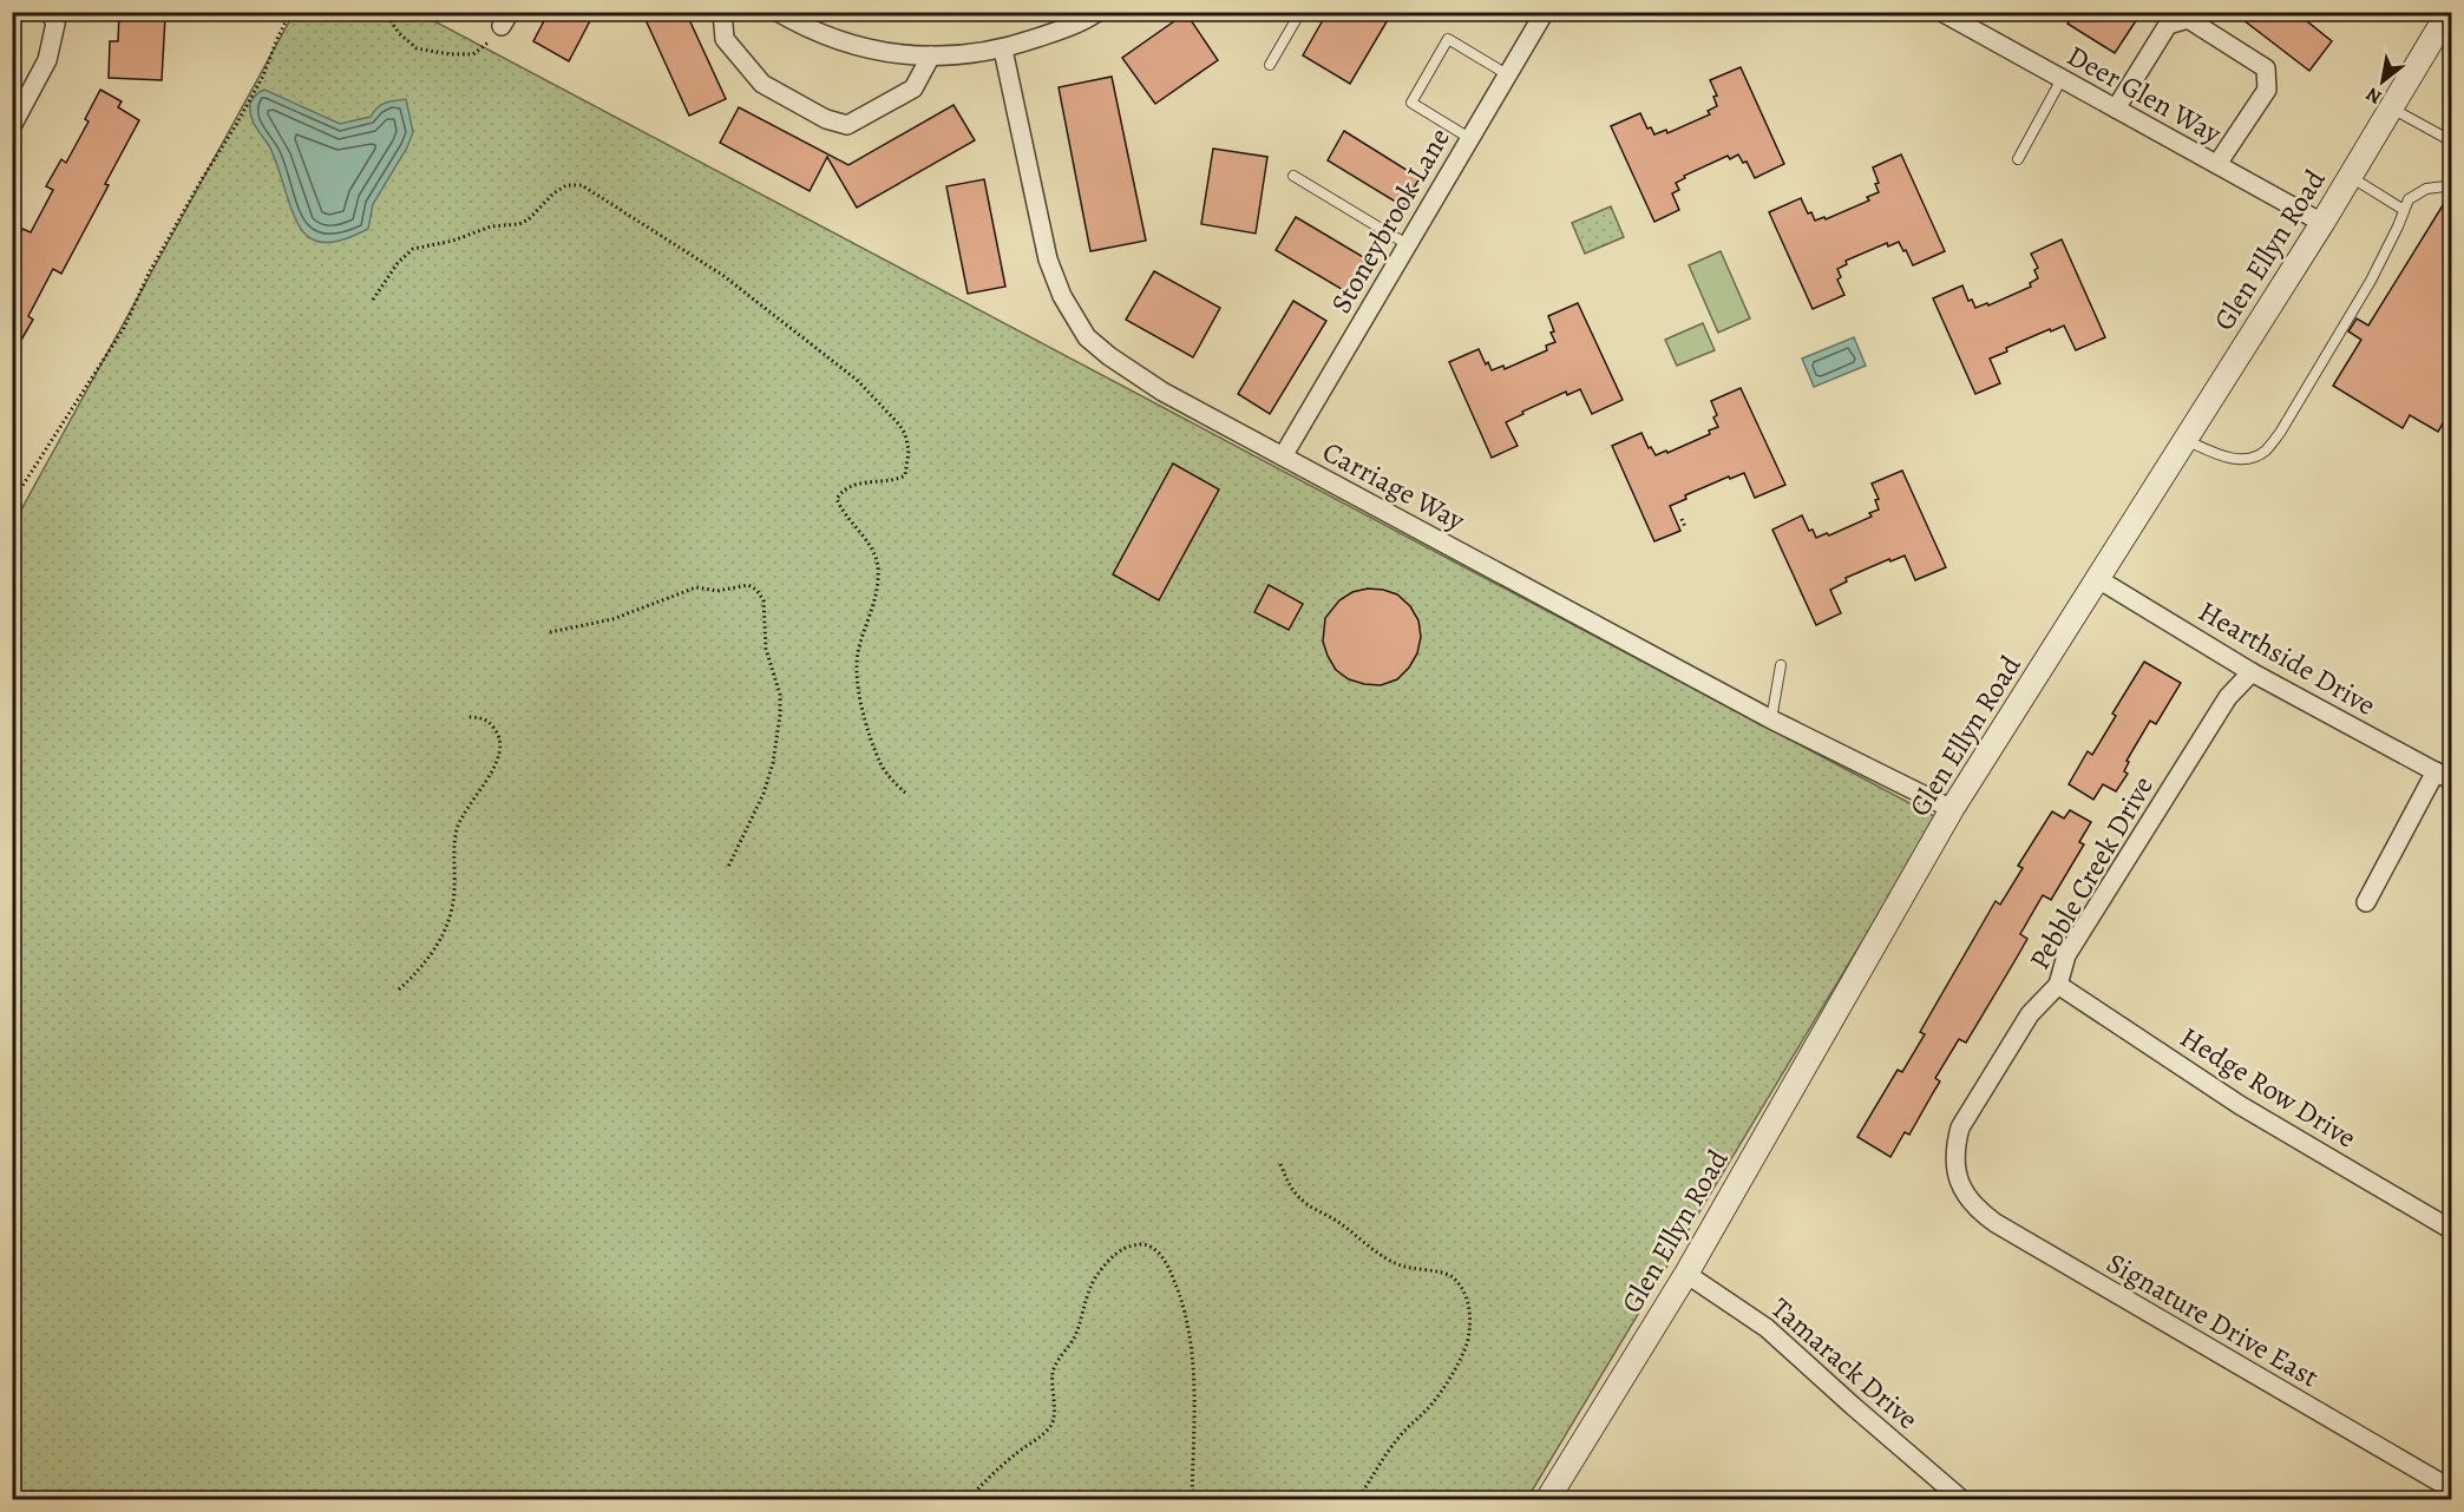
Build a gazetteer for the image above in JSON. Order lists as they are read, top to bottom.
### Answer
{
  "streets": {
    "street": [
      "Deer Glen Way",
      "Stoneybrook Lane",
      "Glen Ellyn Road",
      "Carriage Way",
      "Hearthside Drive",
      "Pebble Creek Drive",
      "Hedge Row Drive",
      "Signature Drive East",
      "Tamarack Drive"
    ]
  },
  "crossings": [
    ["Deer Glen Way", "Glen Ellyn Road"],
    ["Stoneybrook Lane", "Carriage Way"],
    ["Glen Ellyn Road", "Carriage Way"],
    ["Glen Ellyn Road", "Hearthside Drive"],
    ["Glen Ellyn Road", "Tamarack Drive"],
    ["Hearthside Drive", "Pebble Creek Drive"],
    ["Pebble Creek Drive", "Hedge Row Drive"],
    ["Pebble Creek Drive", "Signature Drive East"]
  ],
  "north": "bottom left"
}
